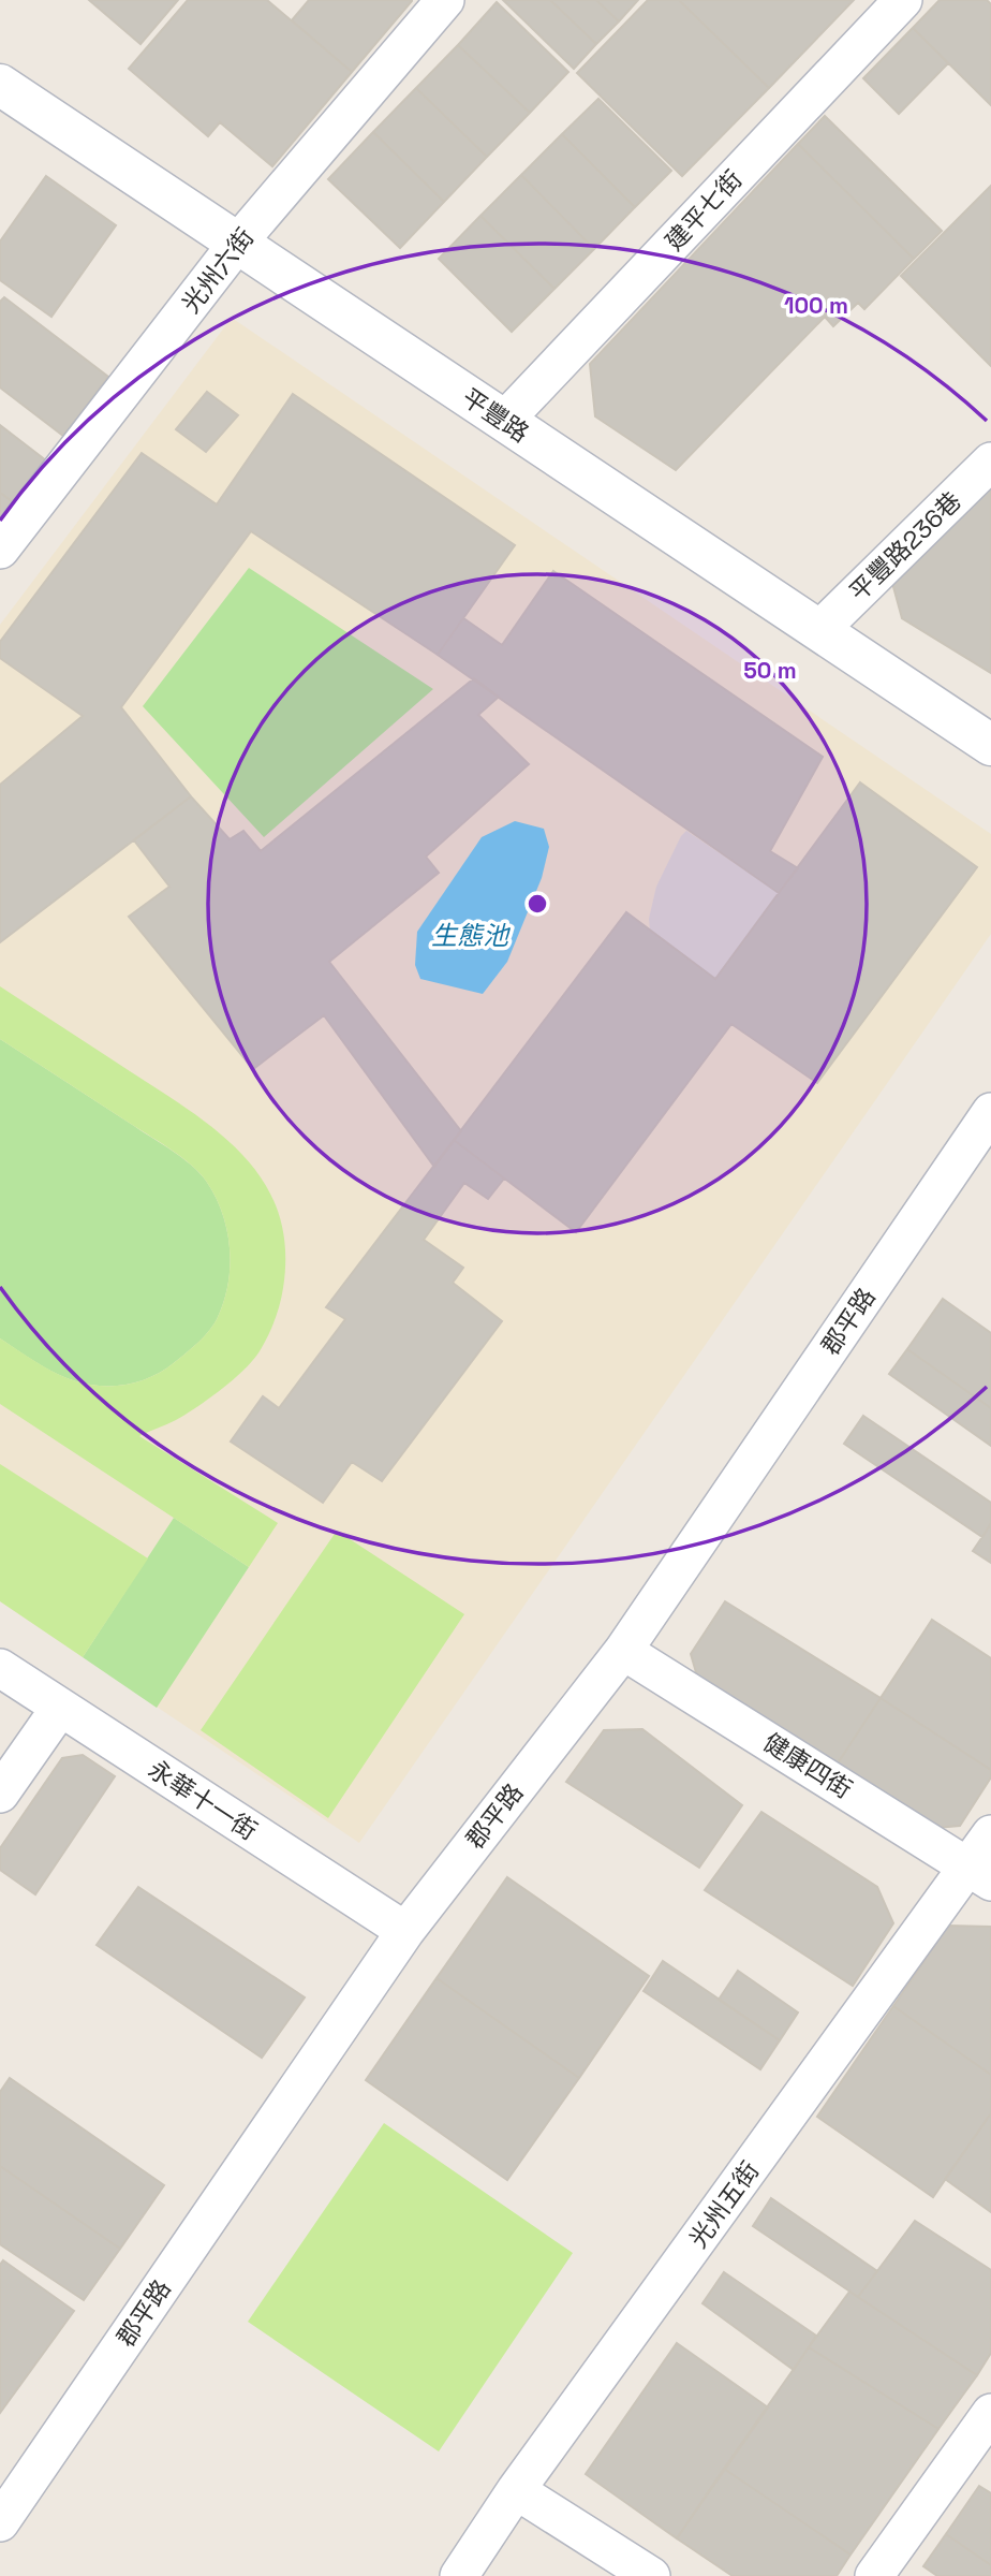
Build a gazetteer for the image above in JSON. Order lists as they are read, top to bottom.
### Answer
{
  "streets": {
    "street": [
      "建平七街",
      "光州六街",
      "平豐路",
      "平豐路236巷",
      "郡平路",
      "健康四街",
      "永華十一街",
      "光州五街"
    ]
  },
  "crossings": [
    ["建平七街", "平豐路"],
    ["光州六街", "平豐路"],
    ["平豐路", "平豐路236巷"],
    ["郡平路", "健康四街"],
    ["郡平路", "永華十一街"],
    ["健康四街", "光州五街"]
  ],
  "water": ["生態池"],
  "rings": ["100 m", "50 m"]
}
